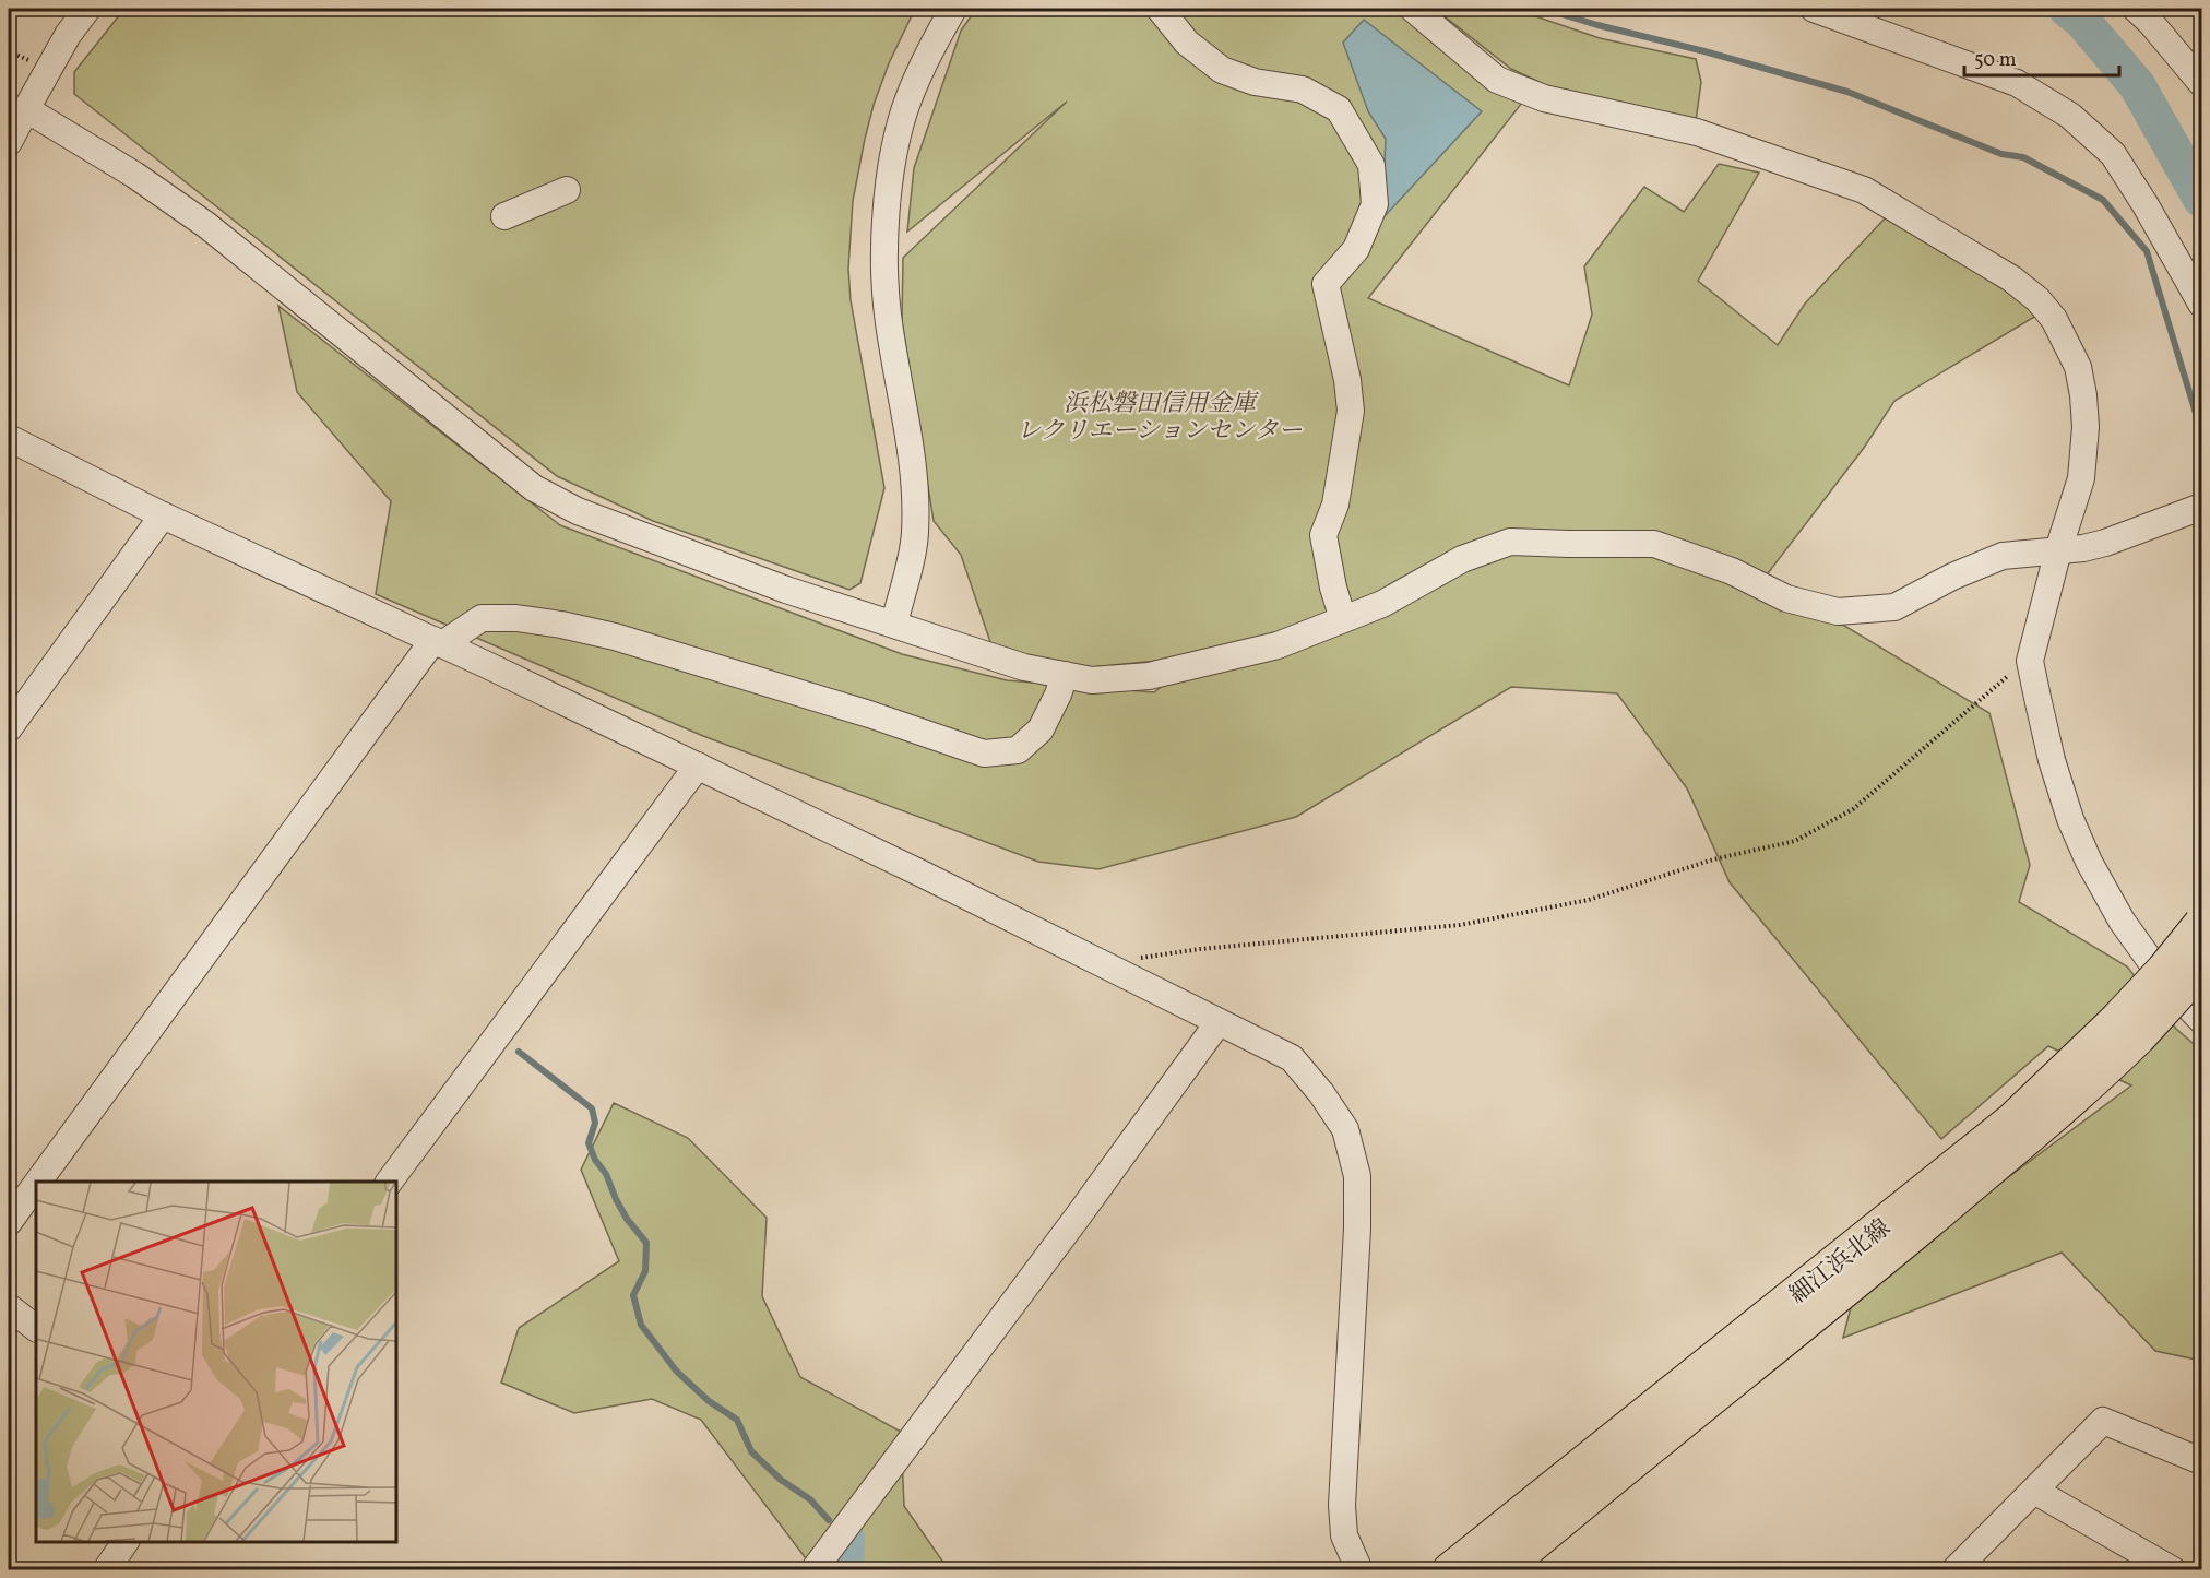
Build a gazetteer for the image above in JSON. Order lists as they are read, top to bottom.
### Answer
{
  "streets": {
    "main road": ["細江浜北線"]
  },
  "parks": ["浜松磐田信用金庫 レクリエーションセンター"],
  "scale_bar": "50 m"
}
